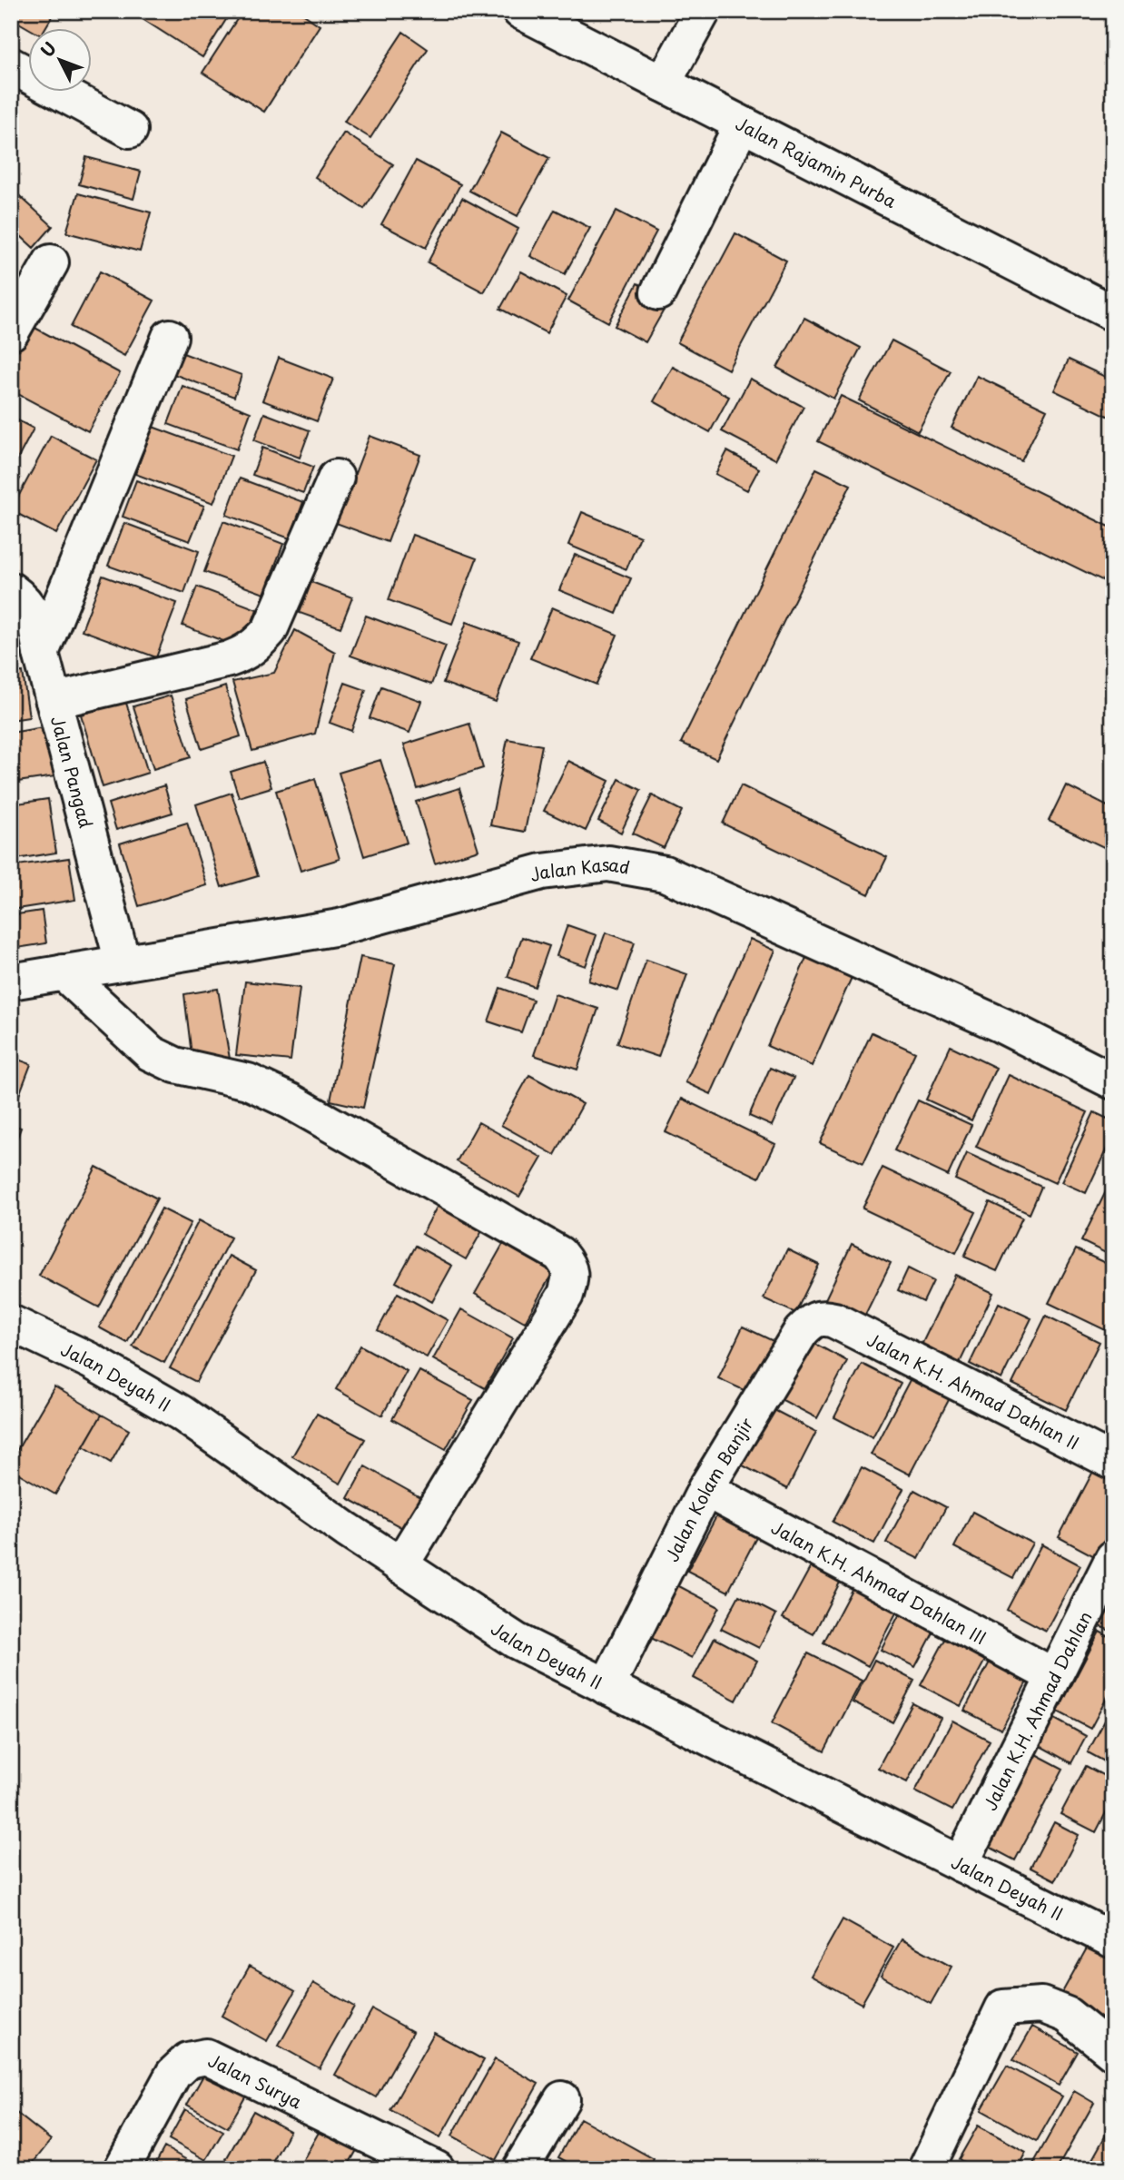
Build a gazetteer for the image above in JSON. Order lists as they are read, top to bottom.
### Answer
{
  "streets": {
    "street": [
      "Jalan Rajamin Purba",
      "Jalan Pangad",
      "Jalan Kasad",
      "Jalan Deyah II",
      "Jalan K.H. Ahmad Dahlan II",
      "Jalan Kolam Banjir",
      "Jalan K.H. Ahmad Dahlan III",
      "Jalan K.H. Ahmad Dahlan",
      "Jalan Surya"
    ]
  },
  "crossings": [
    ["Jalan Pangad", "Jalan Kasad"],
    ["Jalan Deyah II", "Jalan Kolam Banjir"],
    ["Jalan Deyah II", "Jalan K.H. Ahmad Dahlan"],
    ["Jalan K.H. Ahmad Dahlan II", "Jalan Kolam Banjir"],
    ["Jalan Kolam Banjir", "Jalan K.H. Ahmad Dahlan III"],
    ["Jalan K.H. Ahmad Dahlan III", "Jalan K.H. Ahmad Dahlan"]
  ],
  "north": "top left"
}
